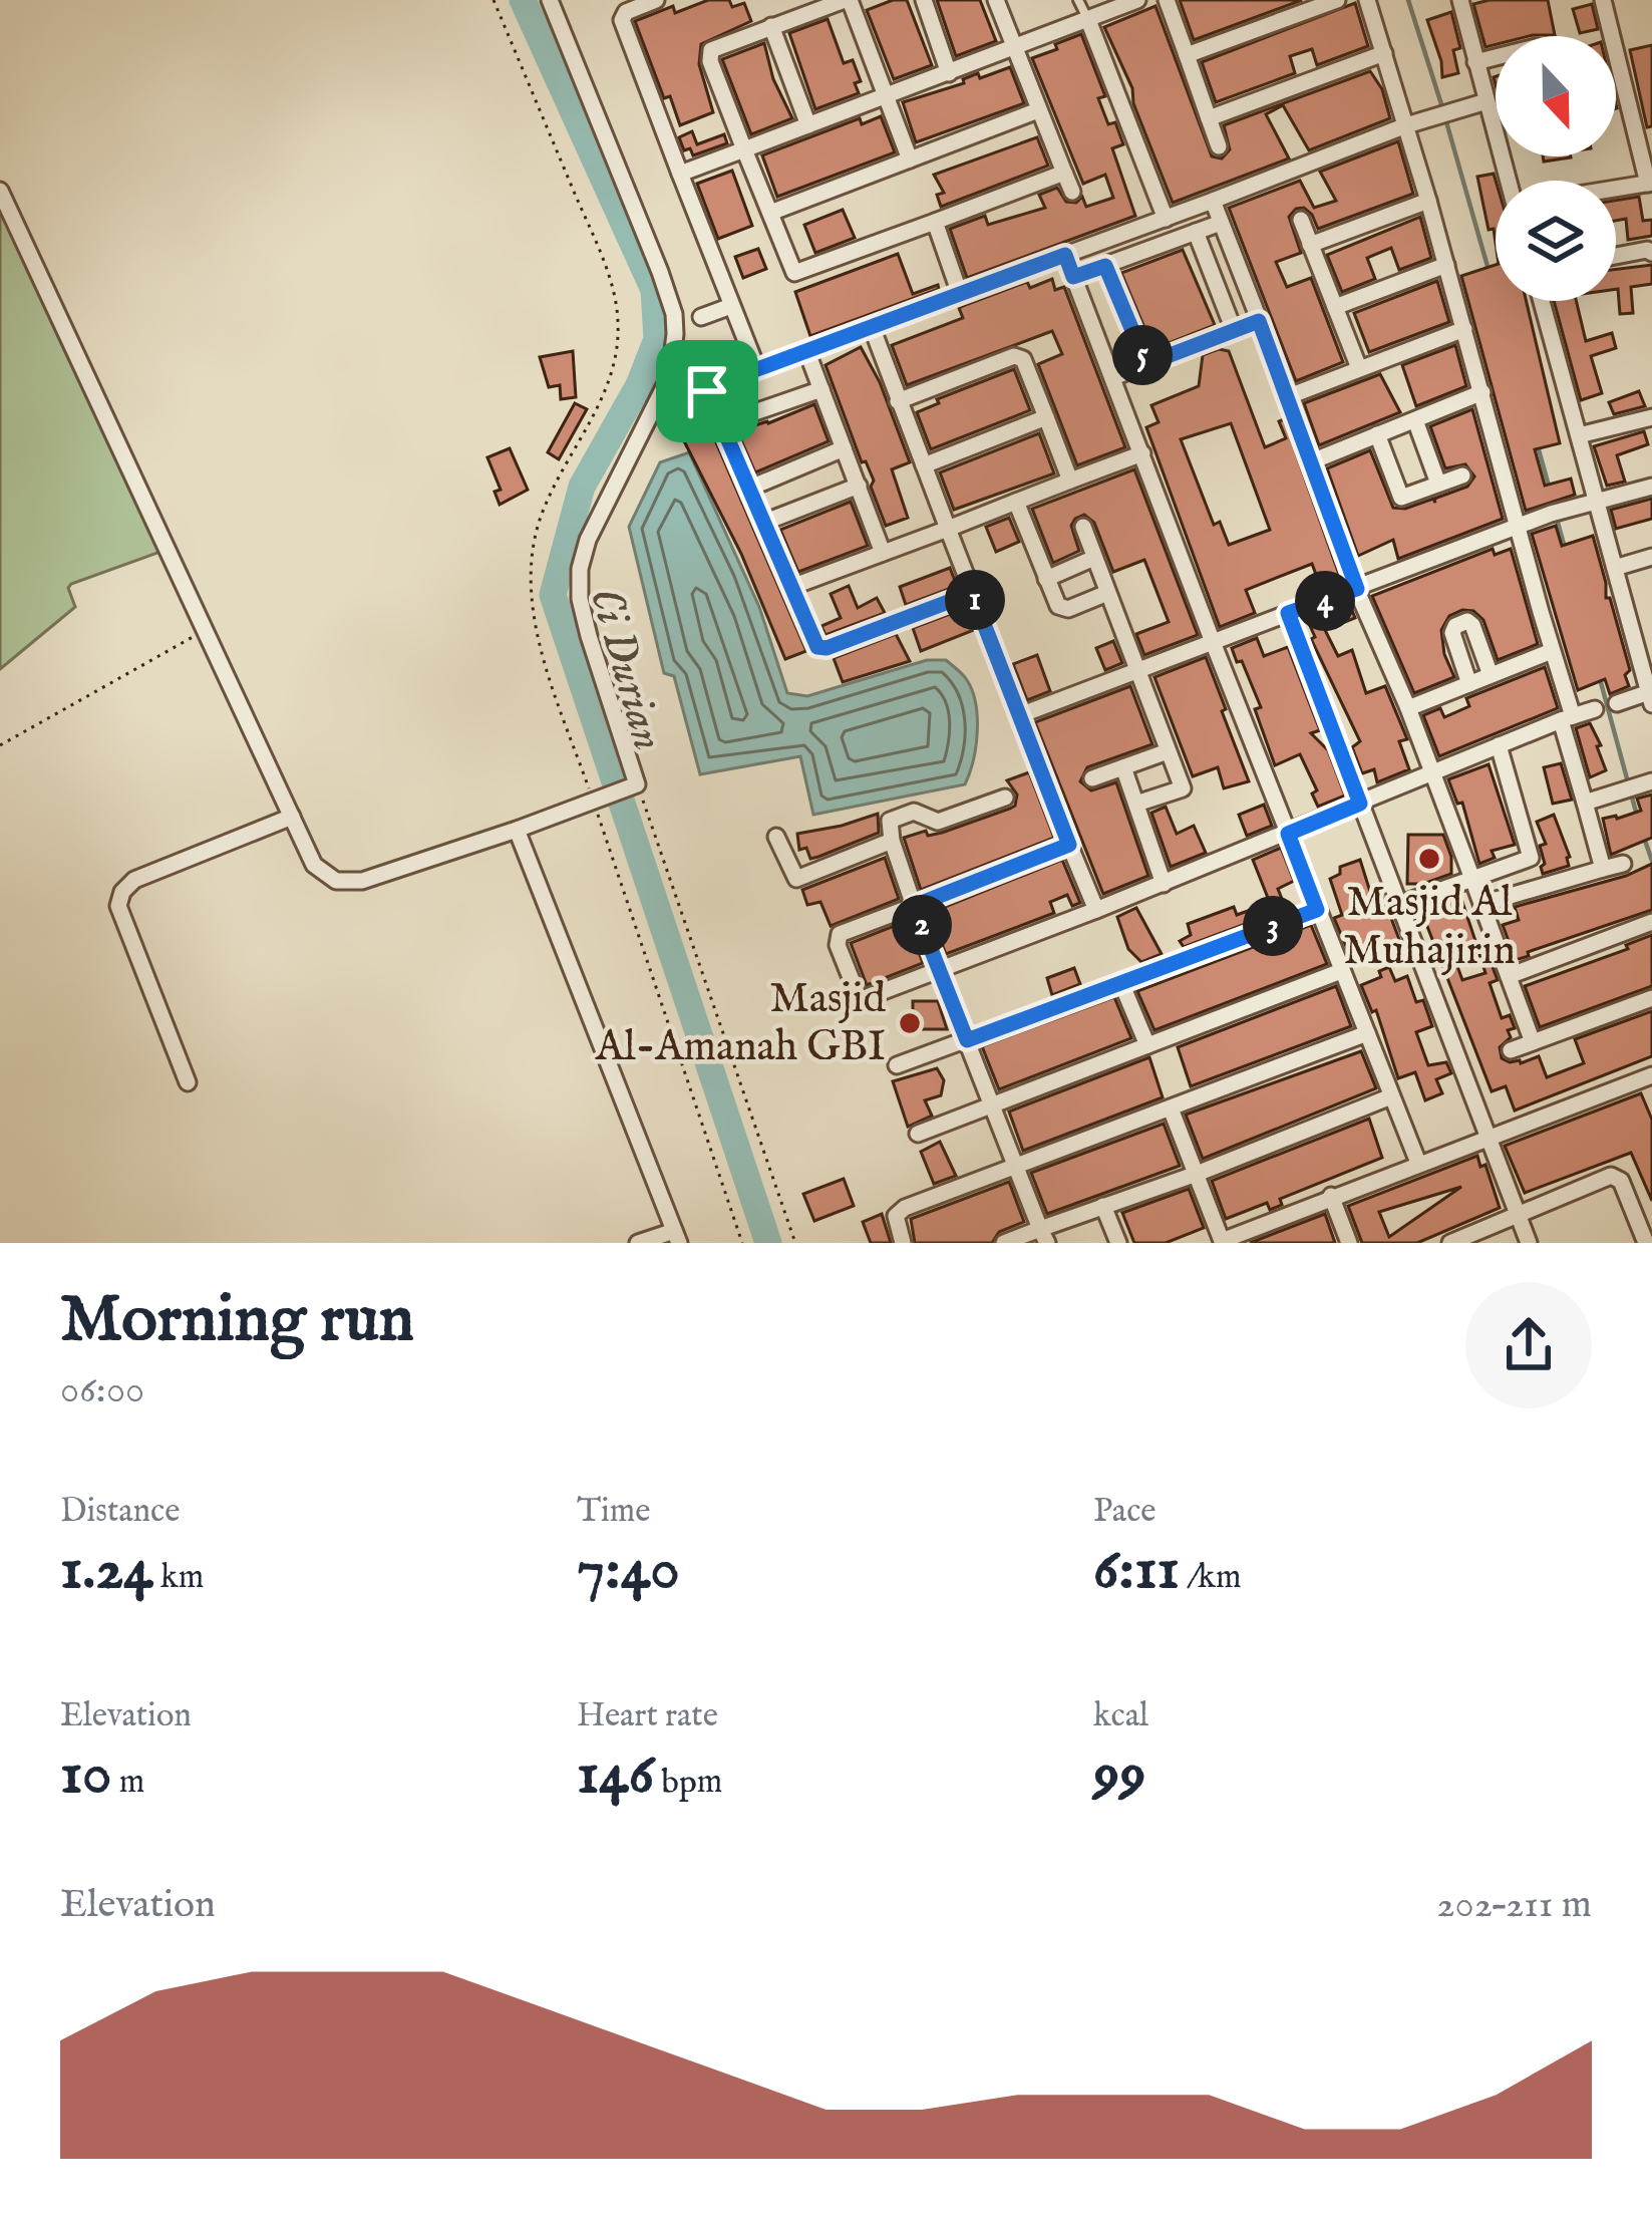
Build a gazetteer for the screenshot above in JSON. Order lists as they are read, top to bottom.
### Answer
{
  "water": ["Ci Durian"],
  "places": ["Masjid Al Muhajirin", "Masjid Al-Amanah GBI"],
  "north": "bottom",
  "page": {
    "pins": [
      "5",
      "1",
      "4",
      "2",
      "3"
    ],
    "heading": ["Morning run", "06:00"],
    "stats": [
      ["Distance", "1.24 km"],
      ["Time", "7:40"],
      ["Pace", "6:11 /km"],
      ["Elevation", "10 m"],
      ["Heart rate", "146 bpm"],
      ["kcal", "99"]
    ],
    "chart": ["Elevation", "202–211 m"]
  }
}
